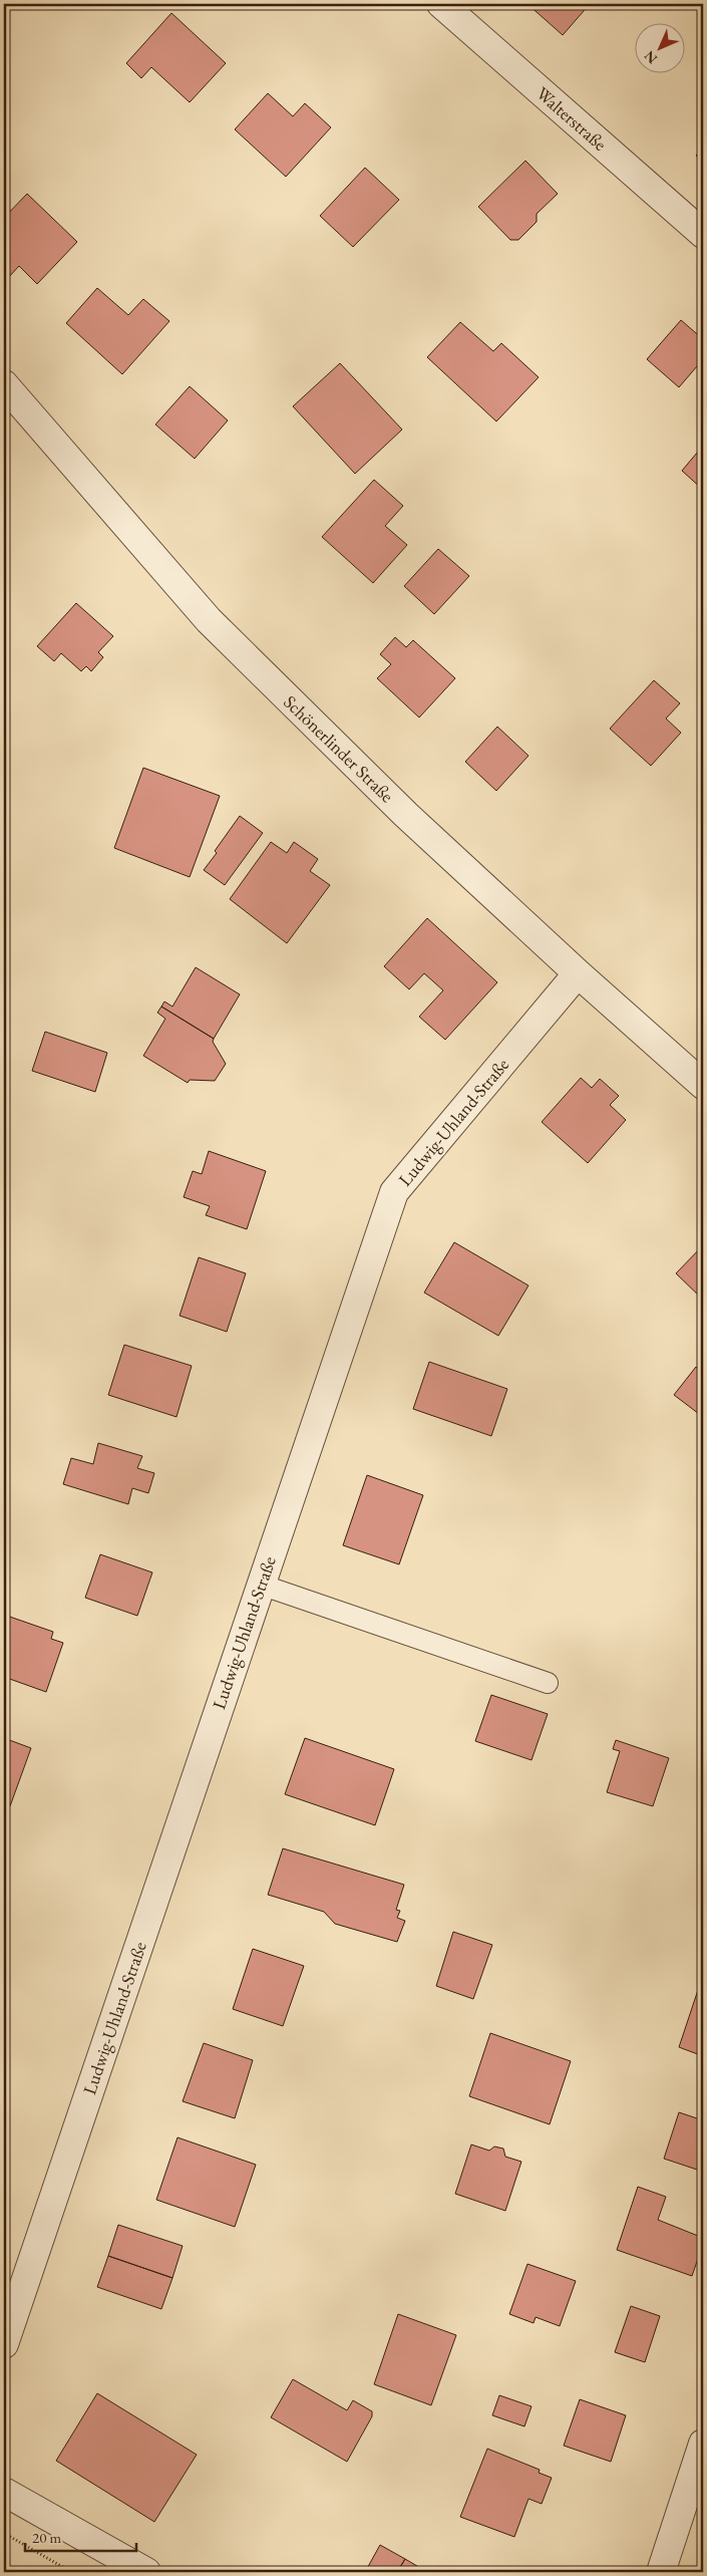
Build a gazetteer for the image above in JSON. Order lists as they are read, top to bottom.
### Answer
{
  "streets": {
    "street": ["Walterstraße", "Schönerlinder Straße", "Ludwig-Uhland-Straße"]
  },
  "crossings": [
    ["Schönerlinder Straße", "Ludwig-Uhland-Straße"]
  ],
  "scale_bar": "20 m",
  "north": "bottom left"
}
